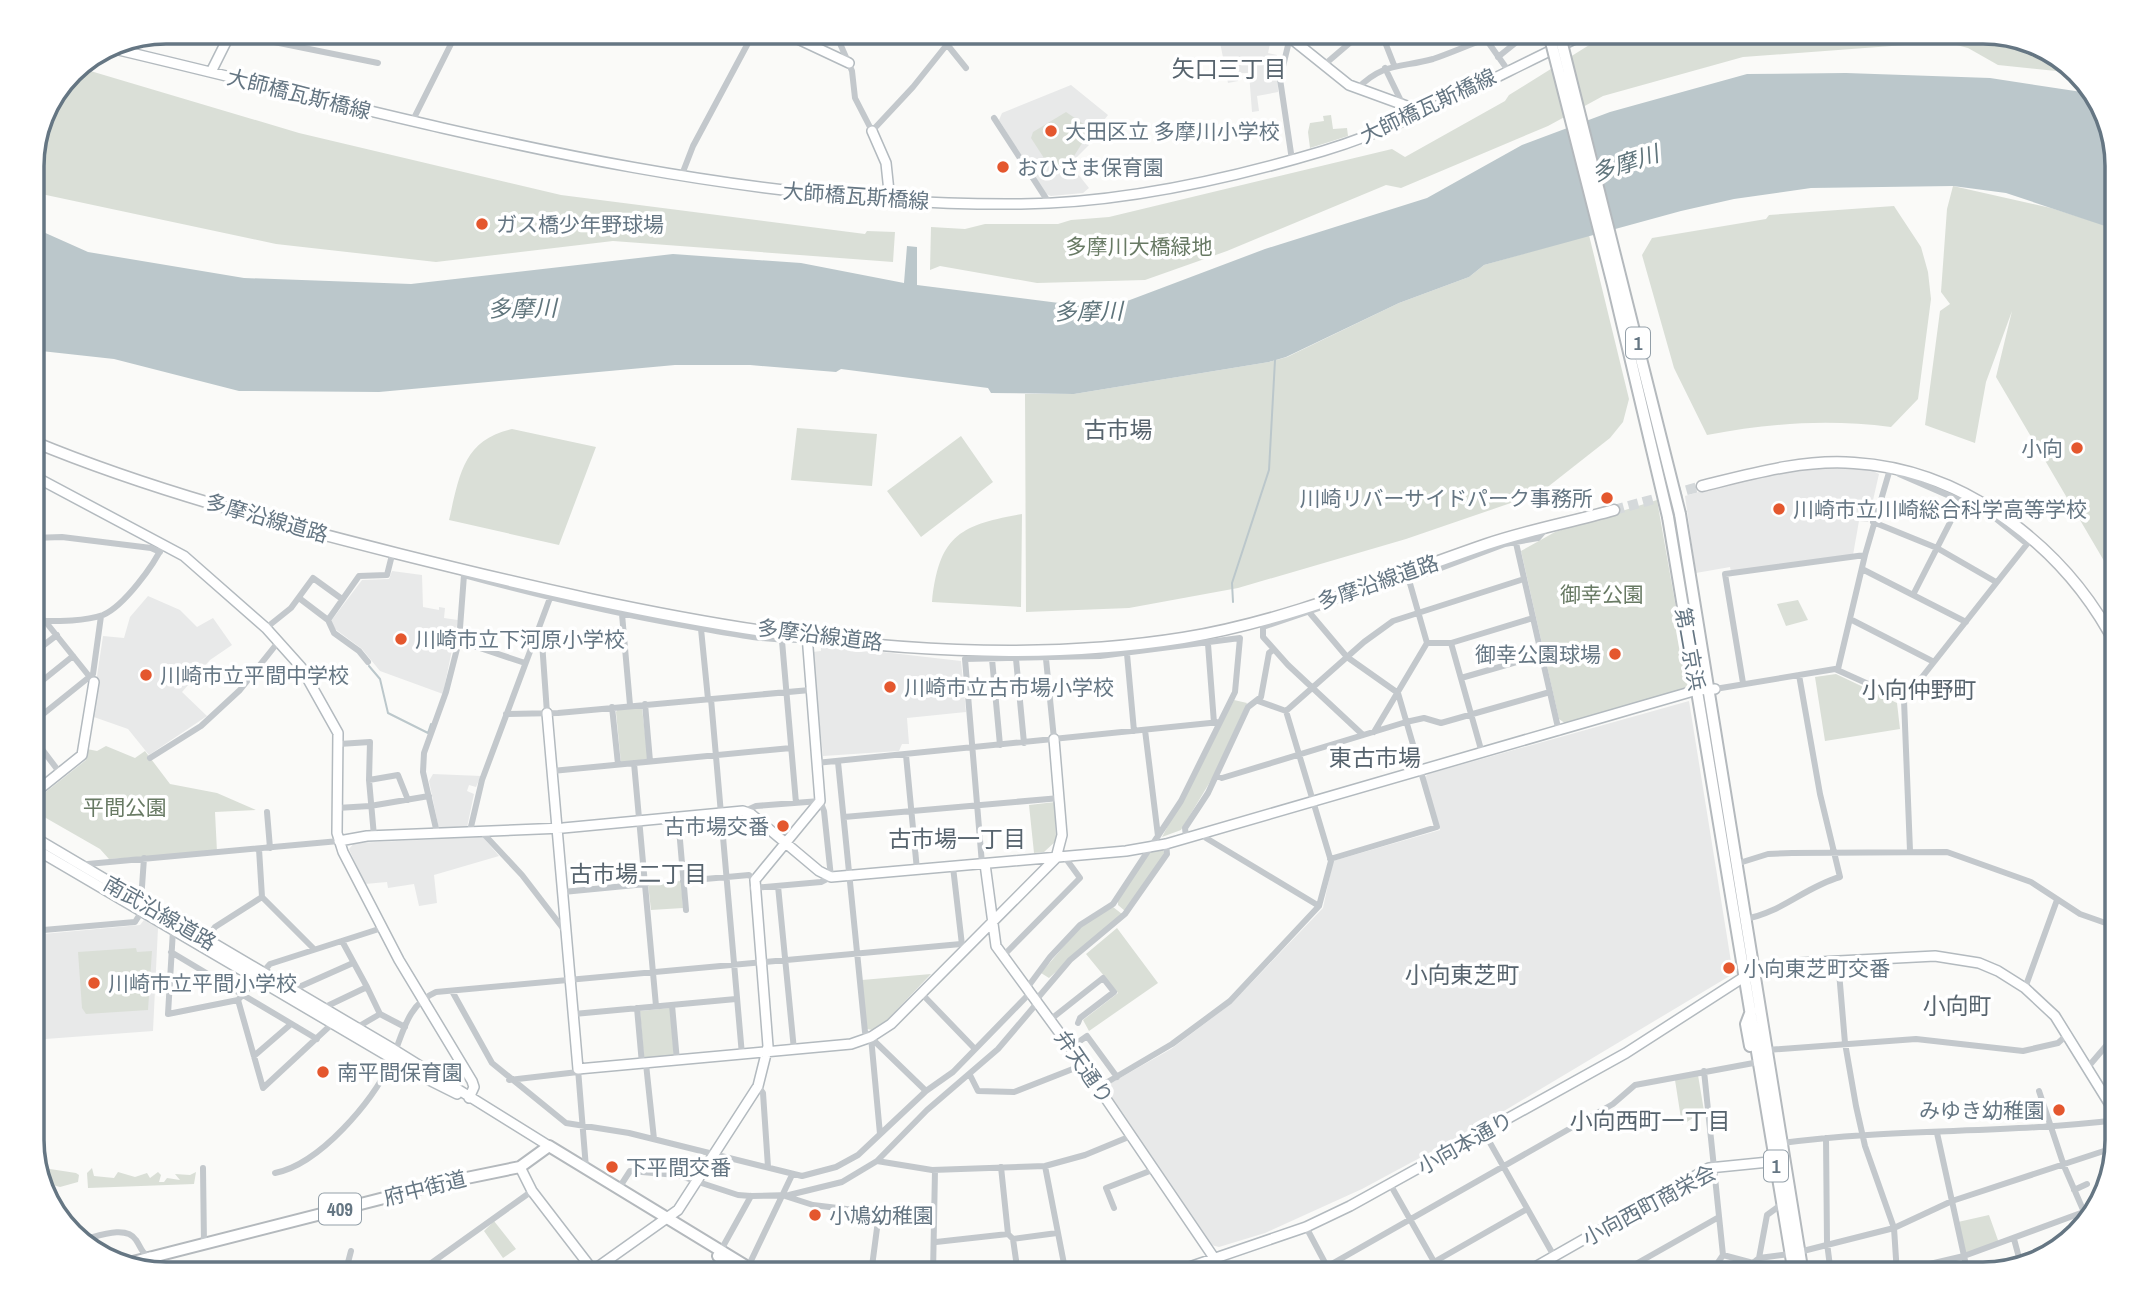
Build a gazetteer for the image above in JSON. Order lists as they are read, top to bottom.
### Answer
{
  "streets": {
    "highway": [
      "1",
      "第二京浜",
      "府中街道",
      "409"
    ],
    "main road": ["多摩沿線道路"],
    "street": [
      "大師橋瓦斯橋線",
      "南武沿線道路",
      "弁天通り",
      "小向本通り",
      "小向西町商栄会"
    ]
  },
  "crossings": [
    ["第二京浜", "小向本通り"],
    ["第二京浜", "小向西町商栄会"],
    ["南武沿線道路", "府中街道"],
    ["弁天通り", "小向本通り"]
  ],
  "districts": [
    "矢口三丁目",
    "古市場",
    "小向仲野町",
    "東古市場",
    "古市場一丁目",
    "古市場二丁目",
    "小向東芝町",
    "小向町",
    "小向西町一丁目"
  ],
  "water": ["多摩川"],
  "parks": ["多摩川大橋緑地", "御幸公園", "平間公園"],
  "places": [
    "大田区立 多摩川小学校",
    "おひさま保育園",
    "ガス橋少年野球場",
    "小向",
    "川崎リバーサイドパーク事務所",
    "川崎市立川崎総合科学高等学校",
    "川崎市立下河原小学校",
    "御幸公園球場",
    "川崎市立平間中学校",
    "川崎市立古市場小学校",
    "古市場交番",
    "小向東芝町交番",
    "川崎市立平間小学校",
    "南平間保育園",
    "みゆき幼稚園",
    "下平間交番",
    "小鳩幼稚園"
  ]
}
